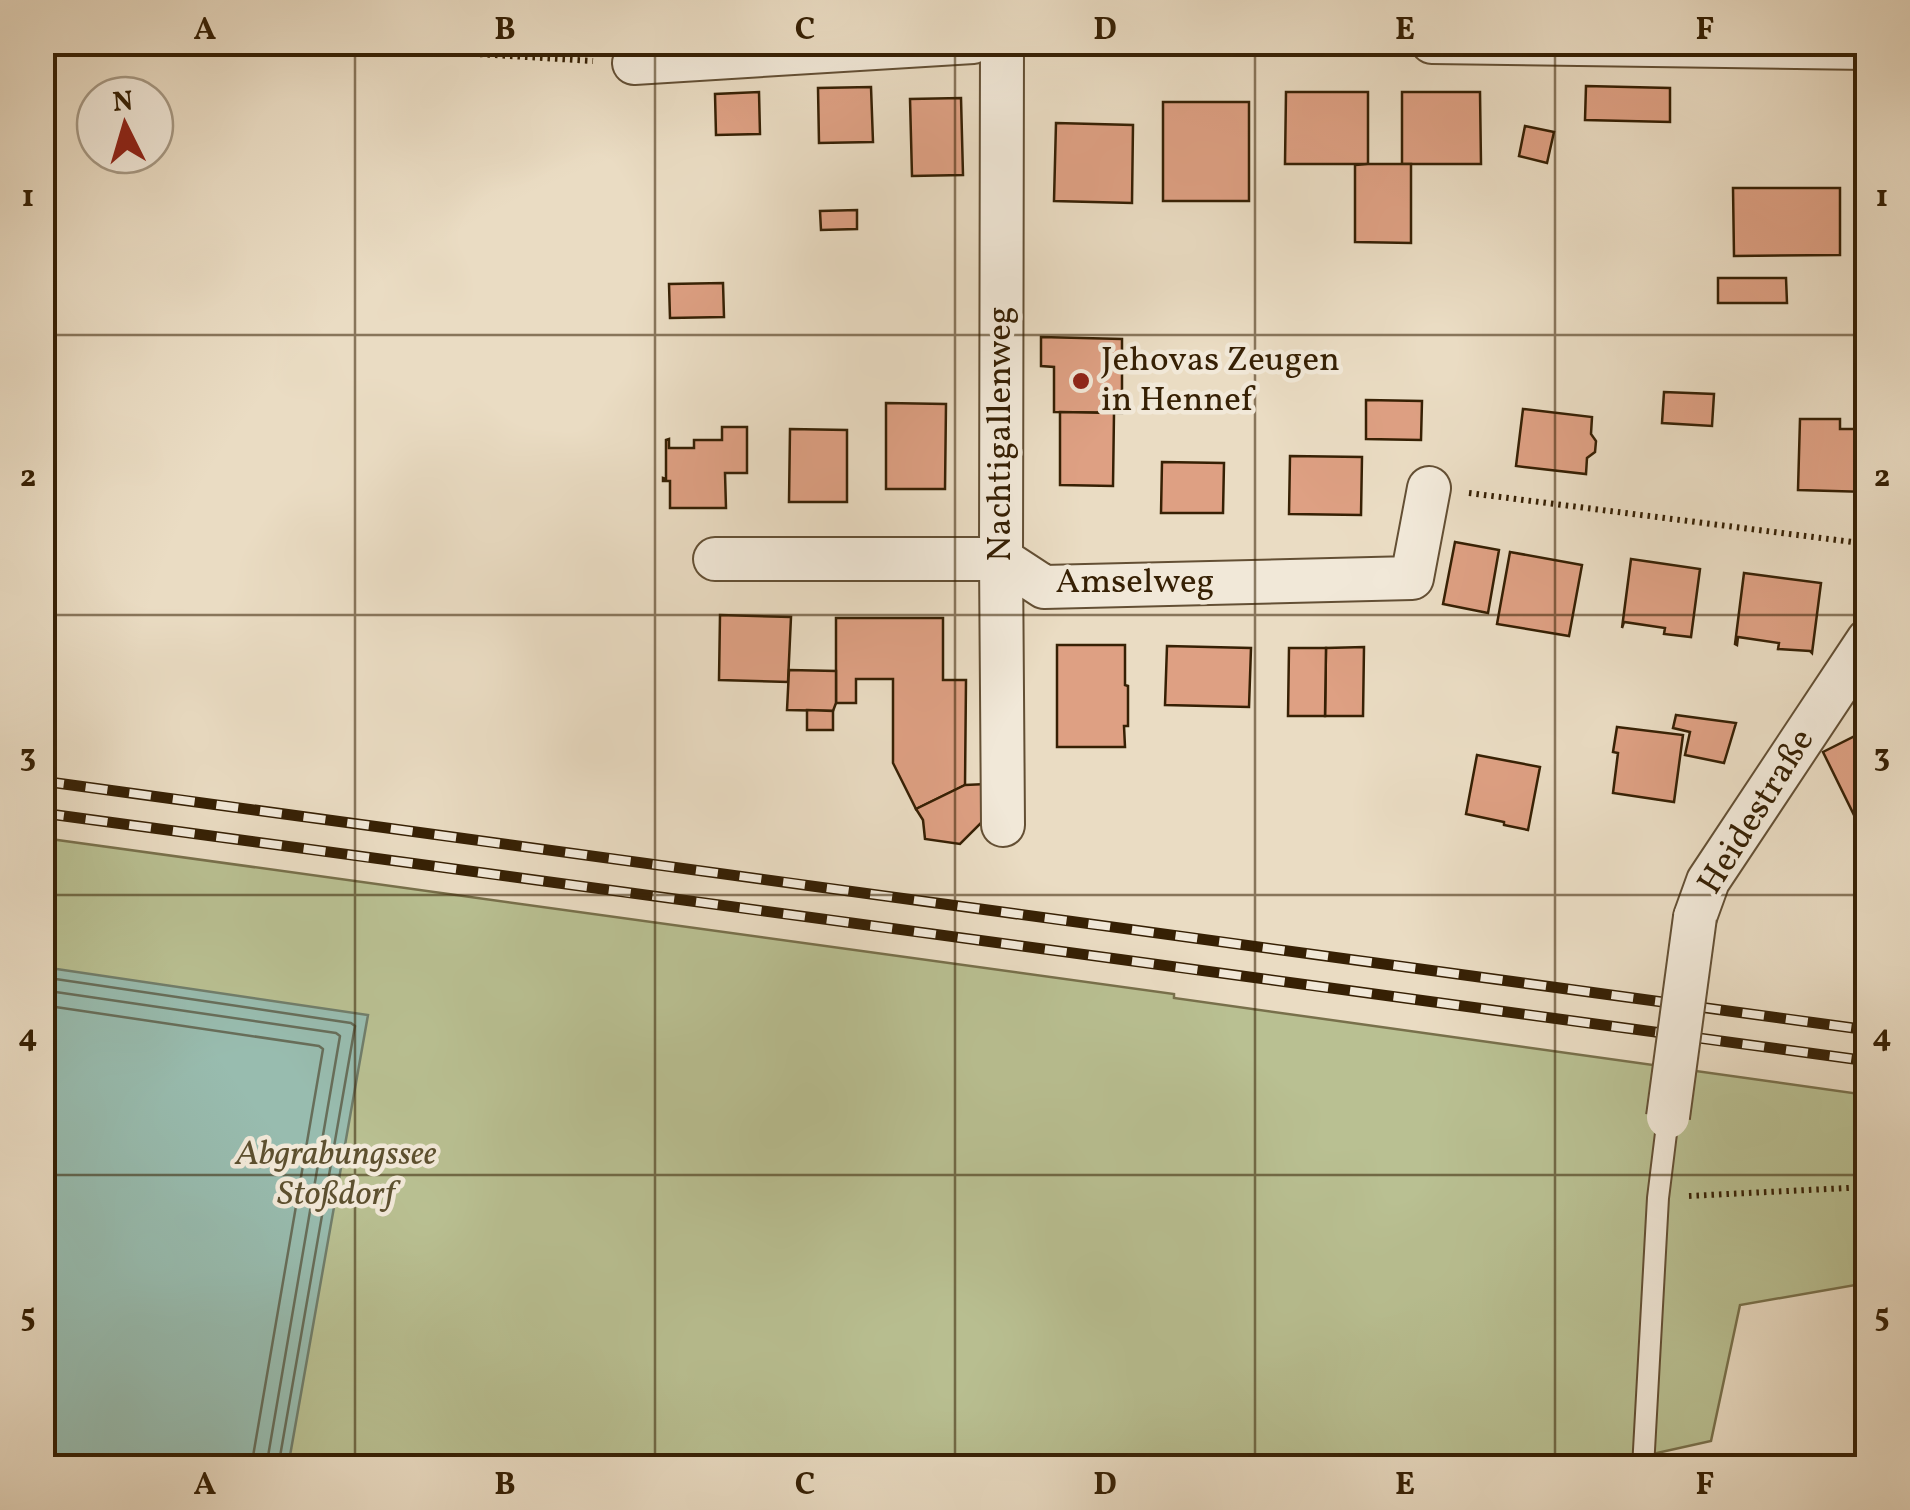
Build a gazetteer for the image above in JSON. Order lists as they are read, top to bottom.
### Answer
{
  "streets": {
    "street": ["Nachtigallenweg", "Amselweg", "Heidestraße"]
  },
  "crossings": [
    ["Nachtigallenweg", "Amselweg"]
  ],
  "parks": ["Abgrabungssee Stoßdorf"],
  "places": ["Jehovas Zeugen in Hennef"],
  "north": "top",
  "grid": {
    "columns": [
      "A",
      "B",
      "C",
      "D",
      "E",
      "F"
    ],
    "rows": [
      "1",
      "2",
      "3",
      "4",
      "5"
    ]
  }
}
